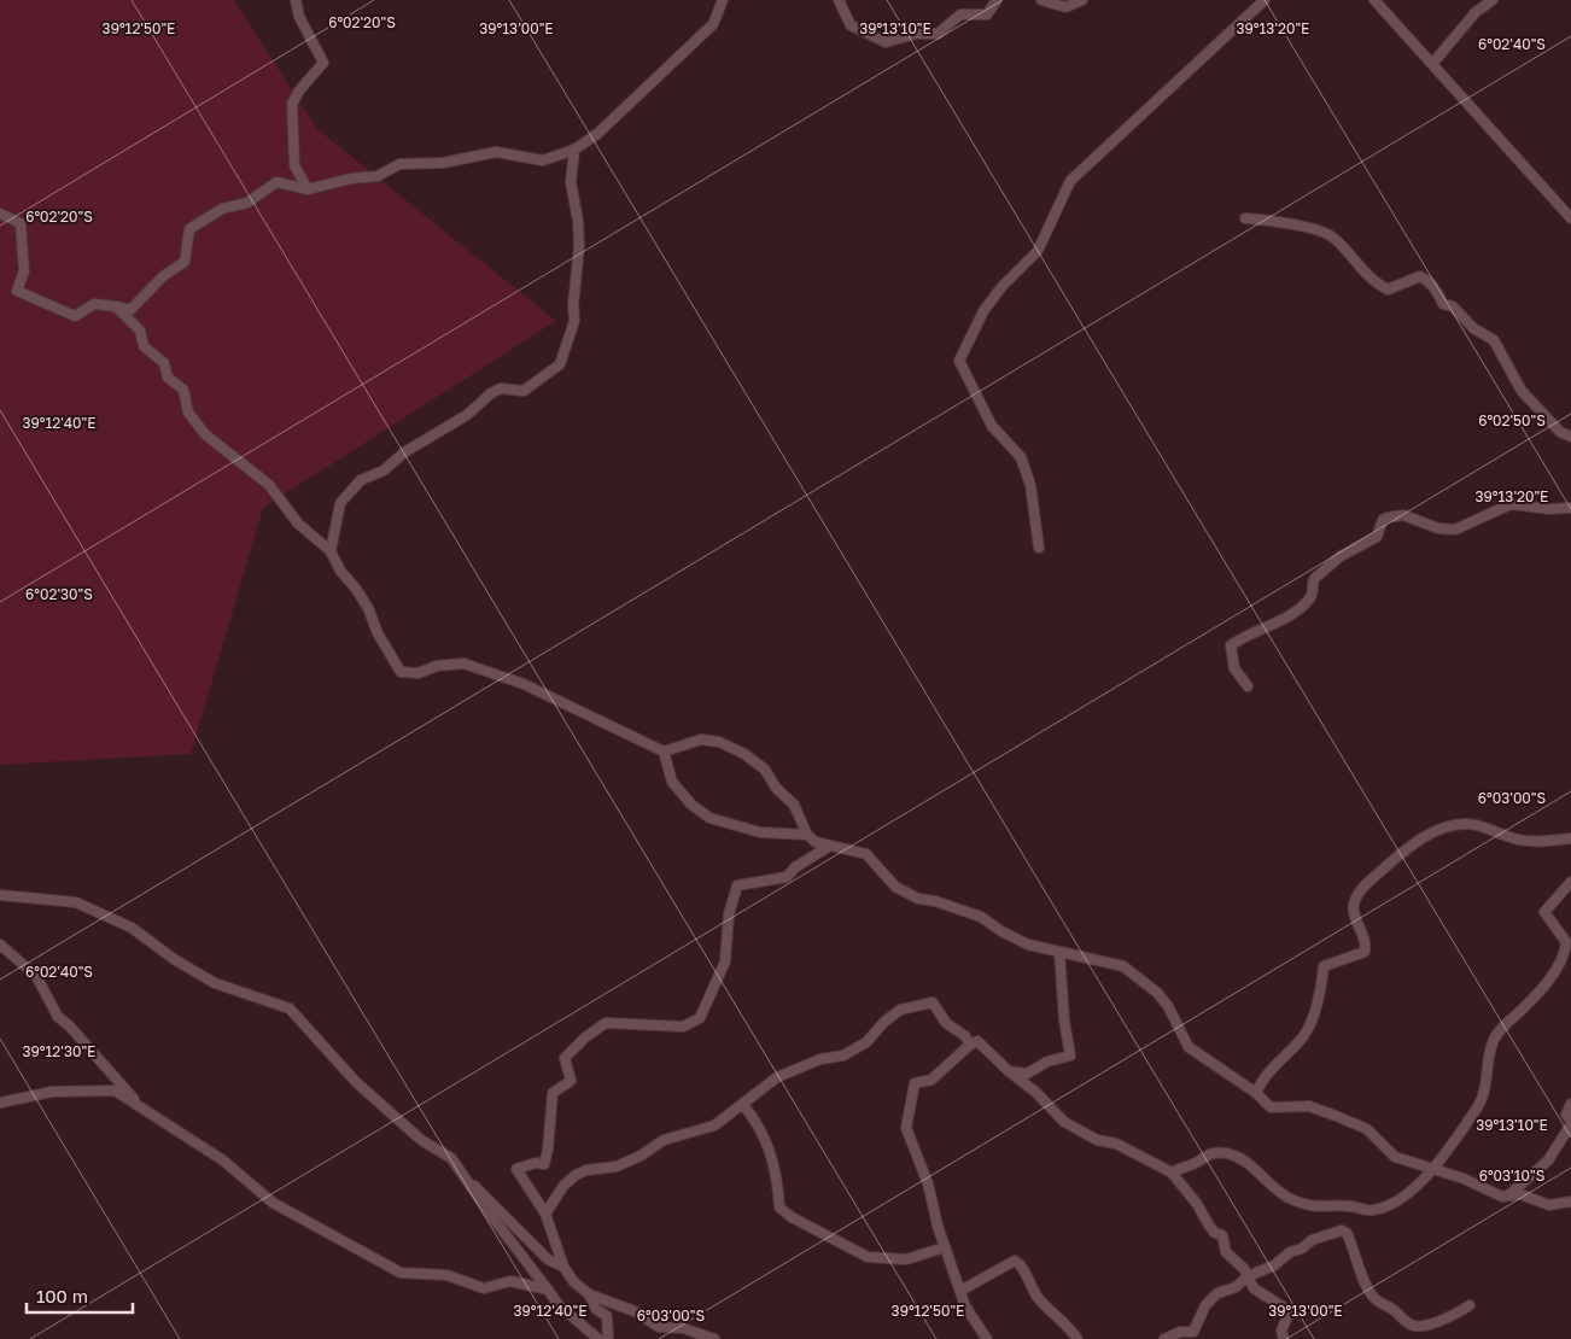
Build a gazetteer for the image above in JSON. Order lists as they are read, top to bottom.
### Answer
{
  "scale_bar": "100 m",
  "coordinates": [
    "6°02'20\"S",
    "39°12'50\"E",
    "39°13'00\"E",
    "39°13'10\"E",
    "39°13'20\"E",
    "6°02'40\"S",
    "6°02'50\"S",
    "39°12'40\"E",
    "6°02'30\"S",
    "6°03'00\"S",
    "39°12'30\"E",
    "6°03'10\"S"
  ]
}
